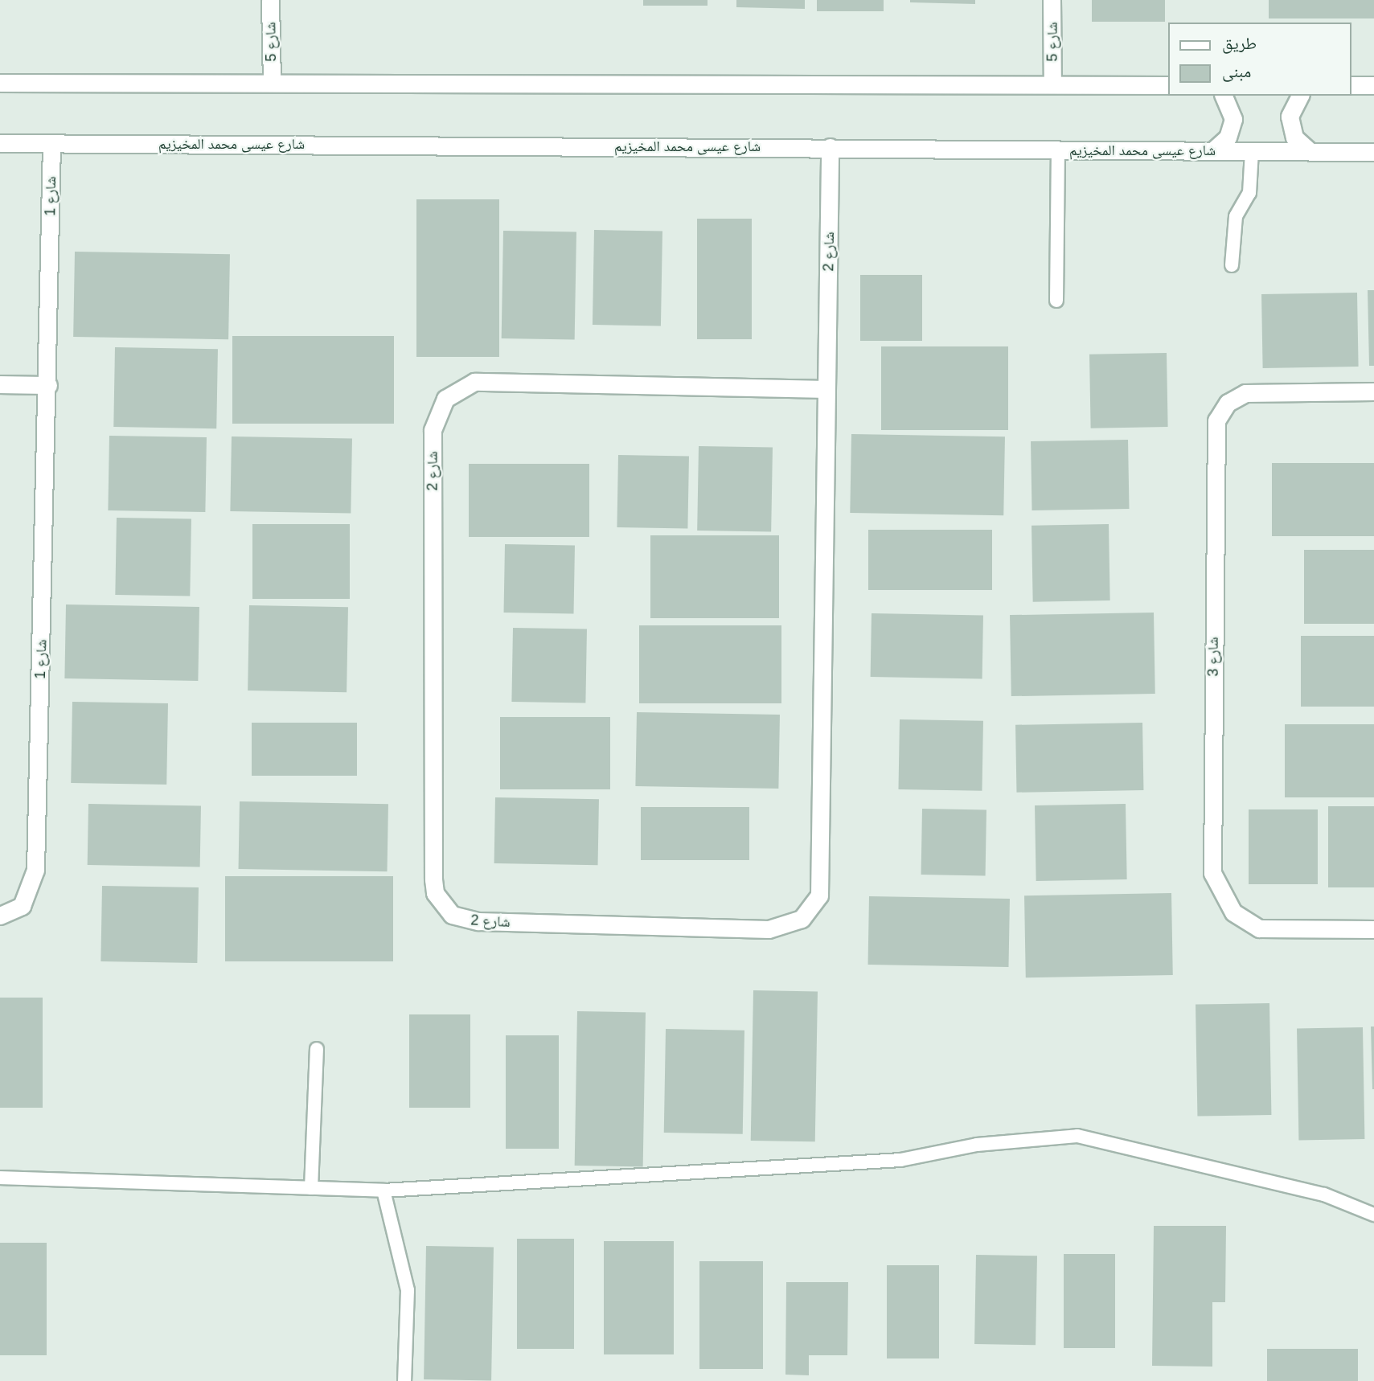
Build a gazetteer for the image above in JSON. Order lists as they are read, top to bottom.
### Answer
{
  "streets": {
    "street": [
      "شارع 5",
      "شارع عيسى محمد المخيزيم",
      "شارع 1",
      "شارع 2",
      "شارع 3"
    ]
  },
  "crossings": [
    ["شارع عيسى محمد المخيزيم", "شارع 1"],
    ["شارع عيسى محمد المخيزيم", "شارع 2"]
  ],
  "legend": ["طريق", "مبنى"]
}
